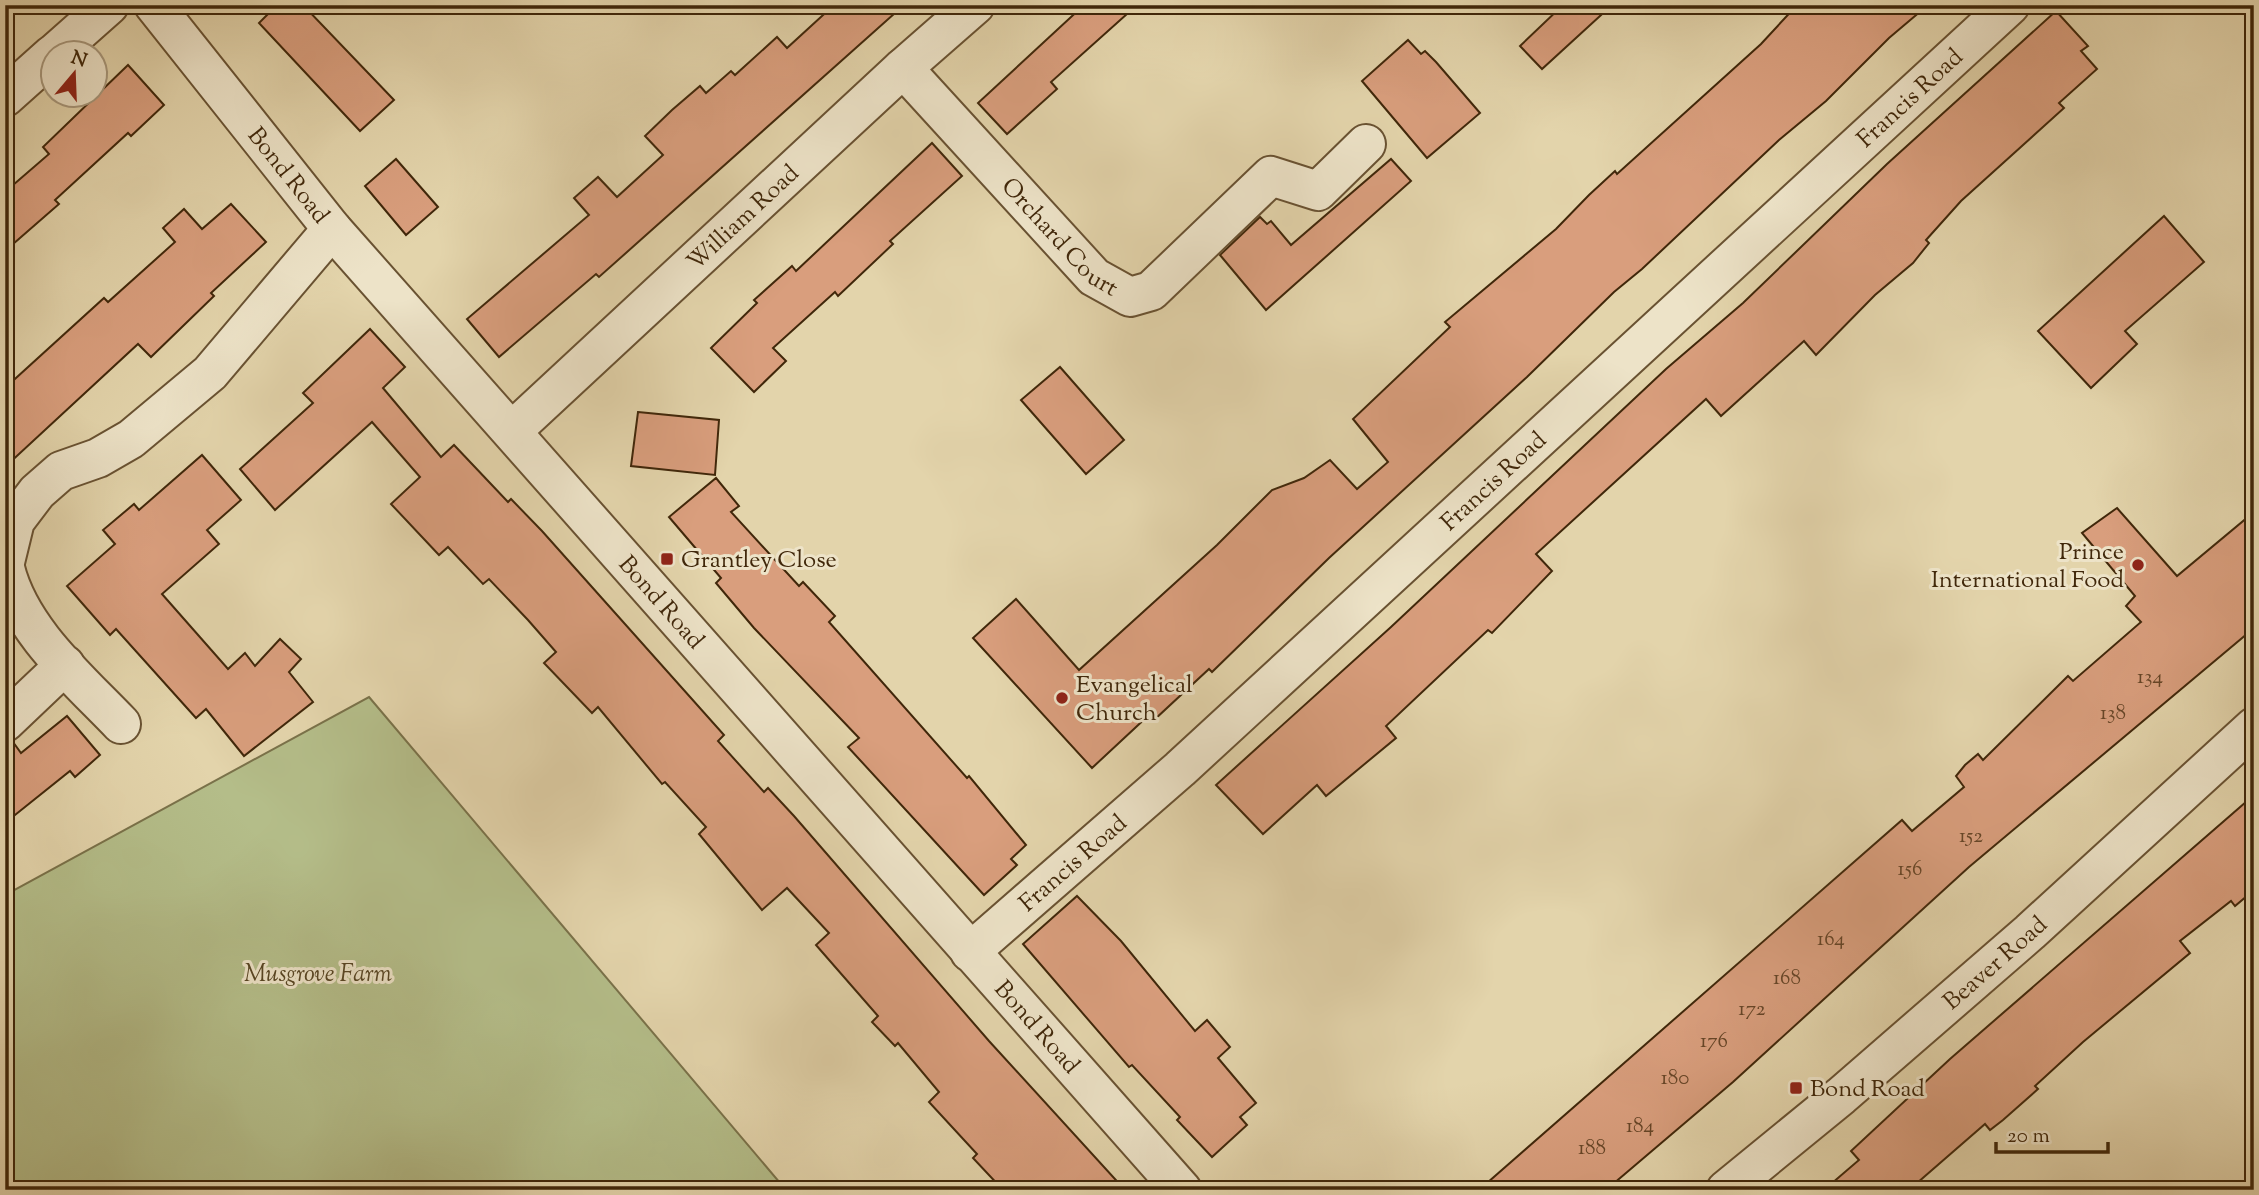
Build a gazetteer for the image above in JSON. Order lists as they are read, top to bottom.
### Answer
{
  "streets": {
    "street": [
      "Francis Road",
      "Bond Road",
      "William Road",
      "Orchard Court",
      "Beaver Road"
    ]
  },
  "crossings": [
    ["Francis Road", "Bond Road"],
    ["Bond Road", "William Road"],
    ["William Road", "Orchard Court"]
  ],
  "parks": ["Musgrove Farm"],
  "places": {
    "transit": ["Grantley Close", "Bond Road"],
    "other": ["Prince International Food", "Evangelical Church"]
  },
  "house_numbers": [
    "134",
    "138",
    "152",
    "156",
    "164",
    "168",
    "172",
    "176",
    "180",
    "184",
    "188"
  ],
  "scale_bar": "20 m",
  "north": "top"
}
